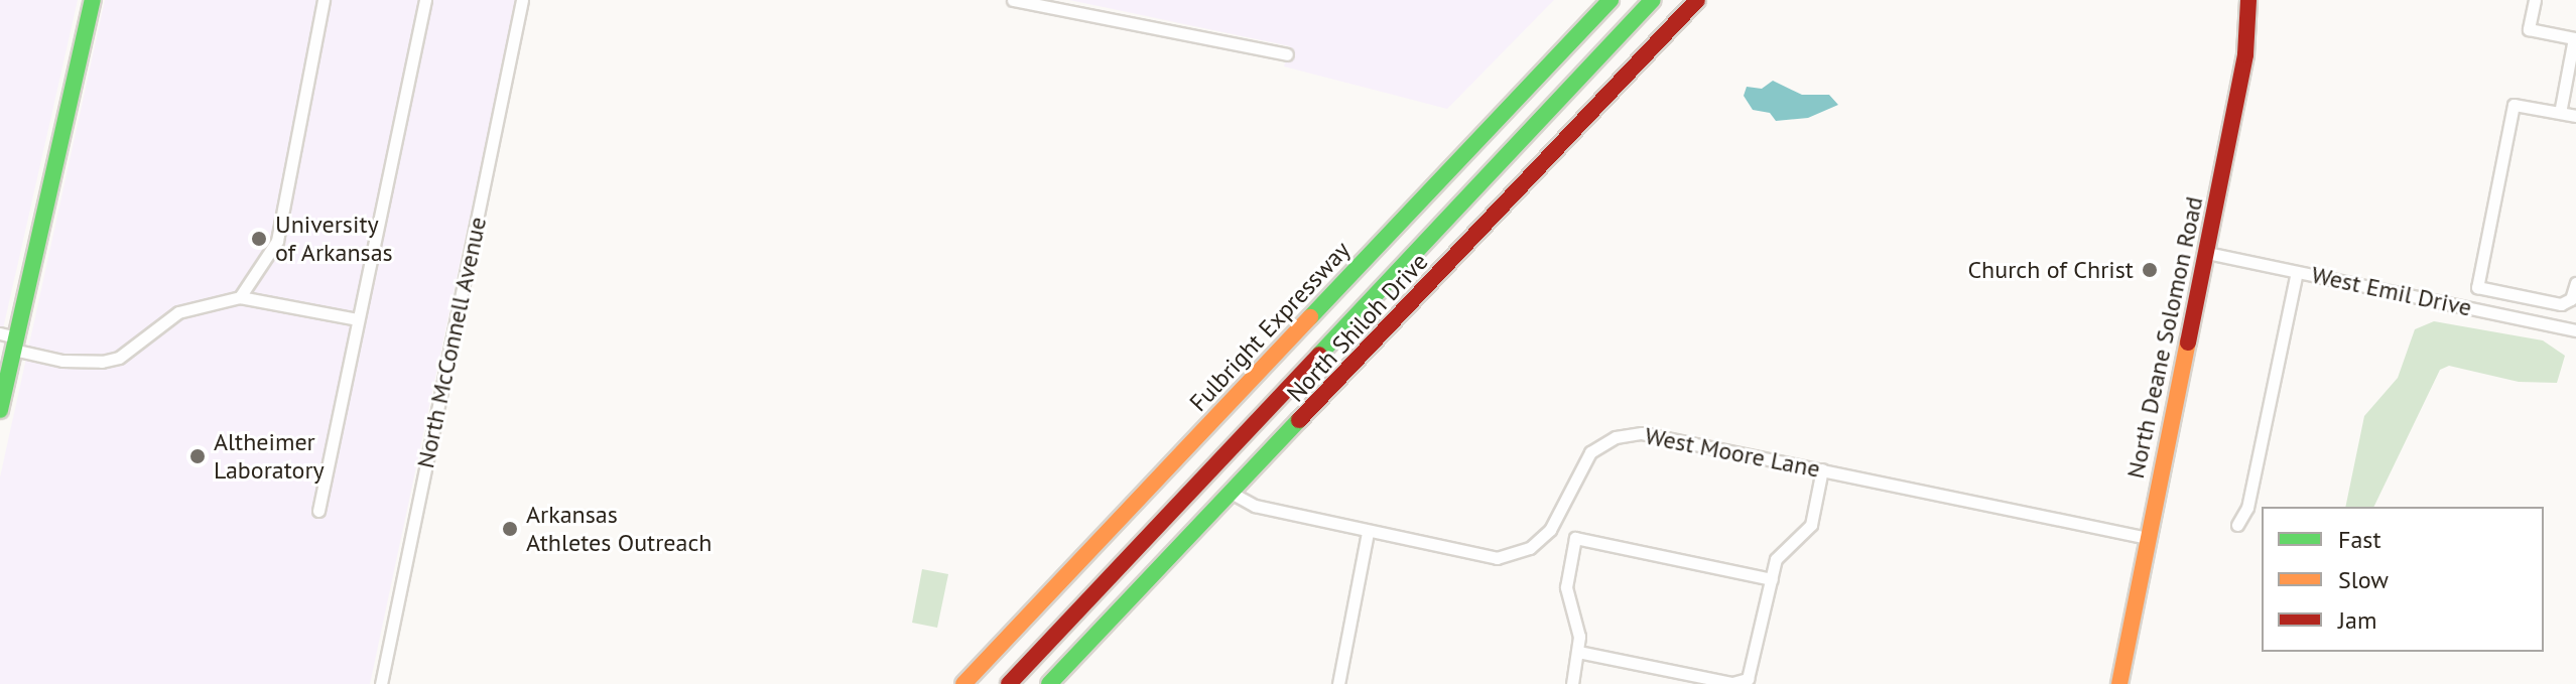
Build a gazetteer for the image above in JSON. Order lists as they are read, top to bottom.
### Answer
{
  "streets": {
    "main road": ["Fulbright Expressway", "North Shiloh Drive", "North Deane Solomon Road"],
    "street": ["West Emil Drive", "North McConnell Avenue", "West Moore Lane"]
  },
  "crossings": [
    ["West Emil Drive", "North Deane Solomon Road"],
    ["North Shiloh Drive", "West Moore Lane"],
    ["North Deane Solomon Road", "West Moore Lane"]
  ],
  "places": [
    "University of Arkansas",
    "Church of Christ",
    "Altheimer Laboratory",
    "Arkansas Athletes Outreach"
  ],
  "legend": ["Fast", "Slow", "Jam"]
}
